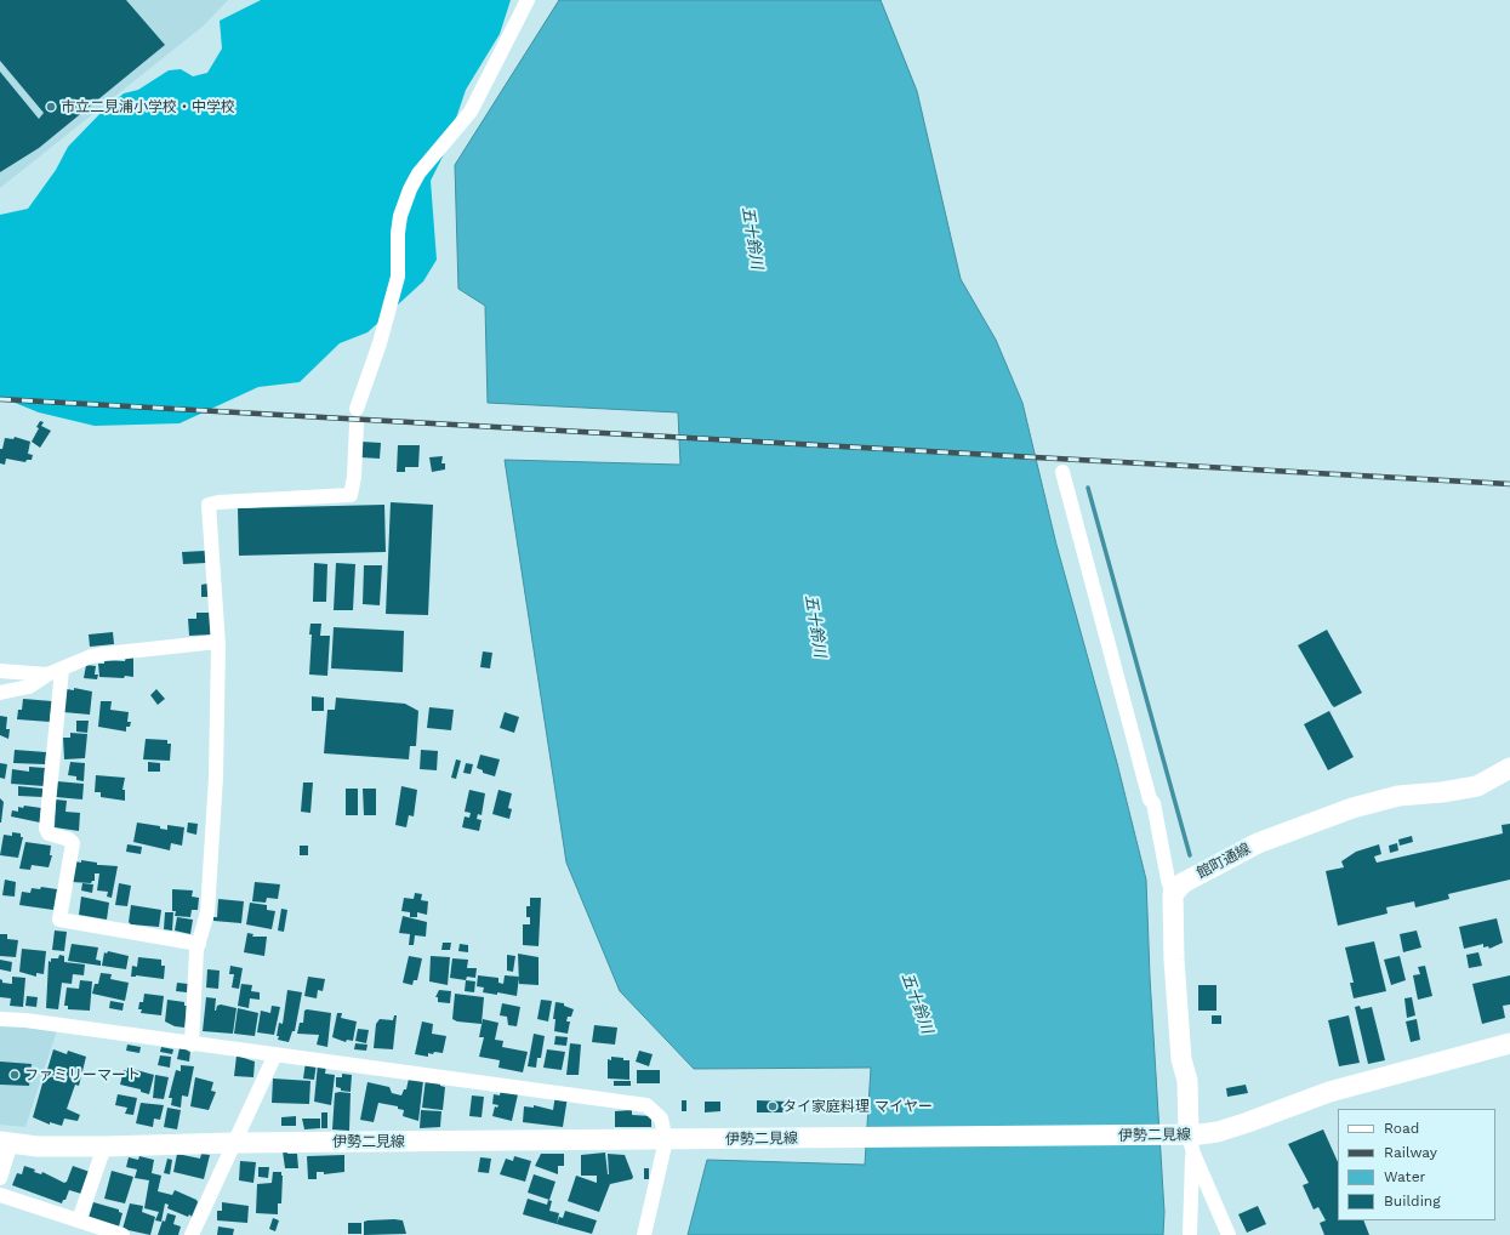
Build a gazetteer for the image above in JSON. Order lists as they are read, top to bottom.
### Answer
{
  "streets": {
    "main road": ["館町通線", "伊勢二見線"]
  },
  "water": ["五十鈴川"],
  "places": ["市立二見浦小学校・中学校", "ファミリーマート", "タイ家庭料理 マイヤー"],
  "legend": [
    "Road",
    "Railway",
    "Water",
    "Building"
  ]
}
